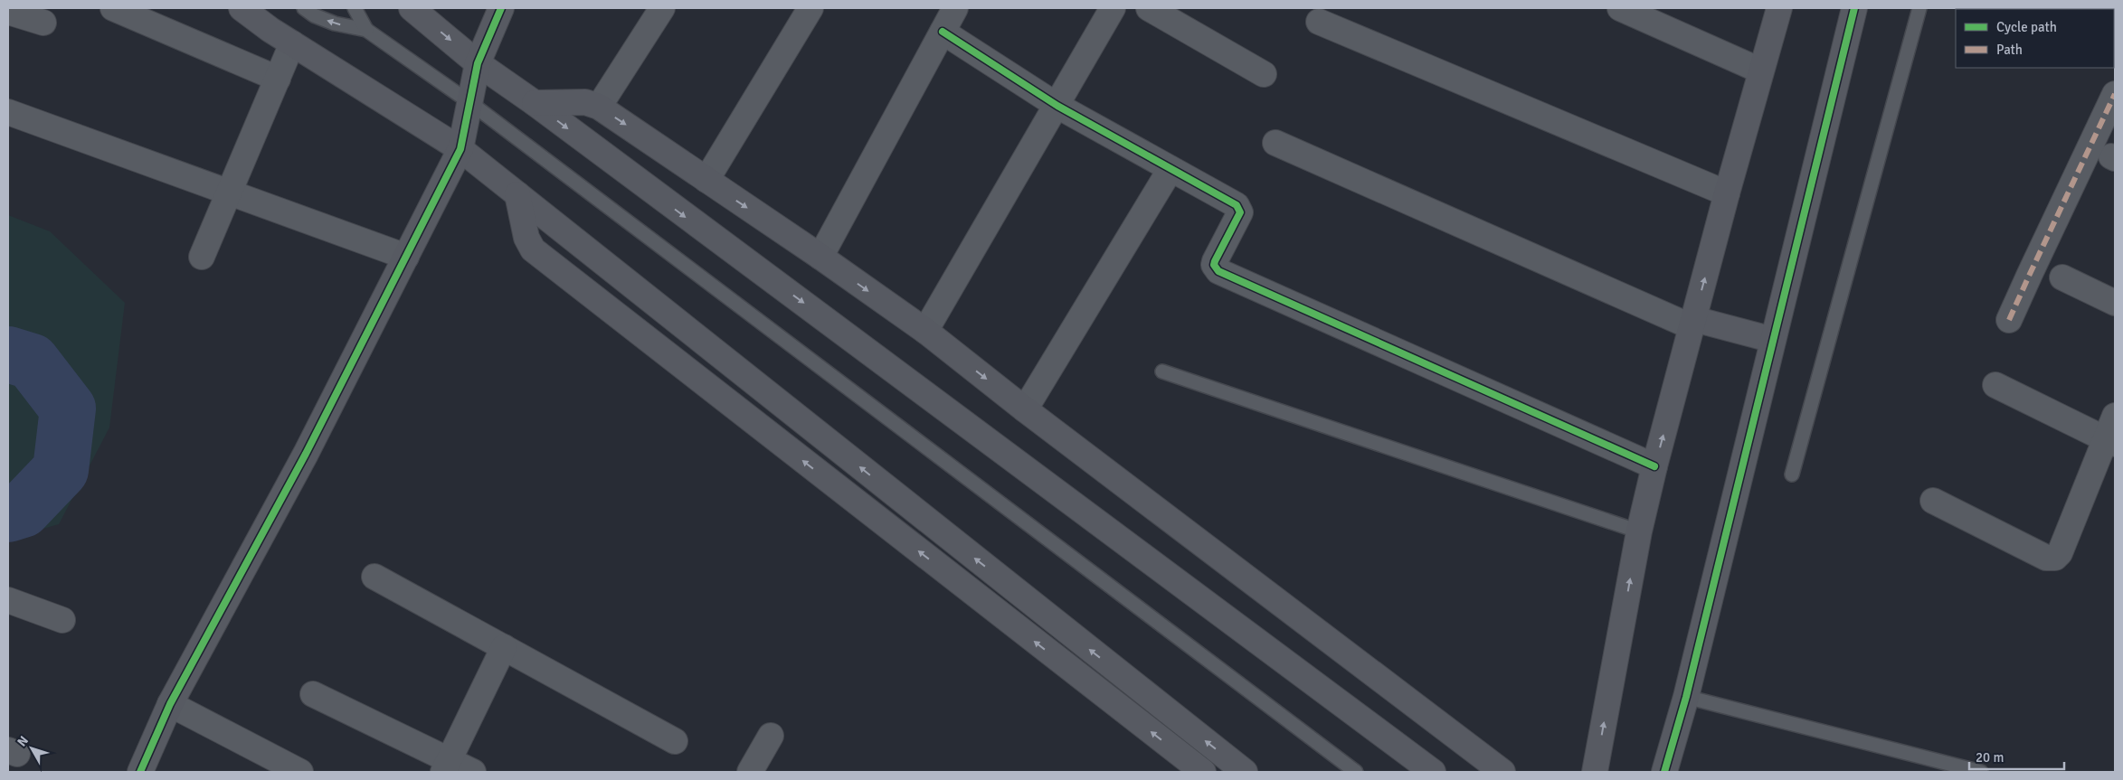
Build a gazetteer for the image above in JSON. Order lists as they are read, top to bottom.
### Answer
{
  "legend": ["Cycle path", "Path"],
  "scale_bar": "20 m",
  "north": "top left"
}
